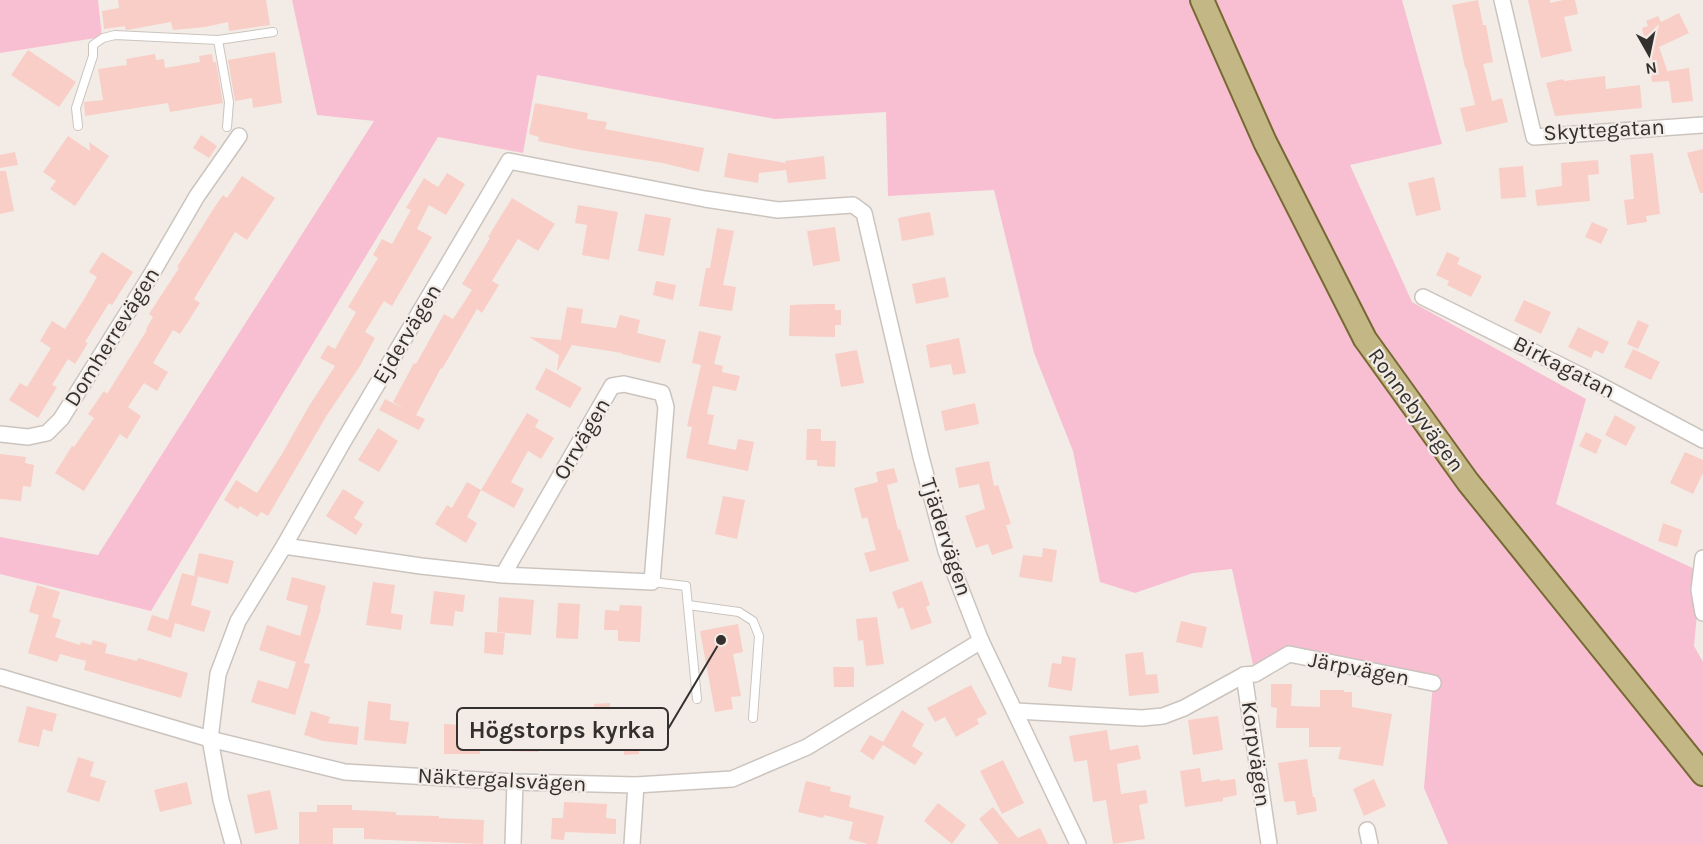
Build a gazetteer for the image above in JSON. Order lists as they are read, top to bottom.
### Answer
{
  "streets": {
    "main road": ["Ronnebyvägen"],
    "street": [
      "Skyttegatan",
      "Ejdervägen",
      "Domherrevägen",
      "Birkagatan",
      "Orrvägen",
      "Tjädervägen",
      "Järpvägen",
      "Korpvägen",
      "Näktergalsvägen"
    ]
  },
  "crossings": [
    ["Ejdervägen", "Tjädervägen"],
    ["Ejdervägen", "Näktergalsvägen"],
    ["Tjädervägen", "Järpvägen"],
    ["Tjädervägen", "Näktergalsvägen"],
    ["Järpvägen", "Korpvägen"]
  ],
  "places": ["Högstorps kyrka"],
  "north": "bottom"
}
